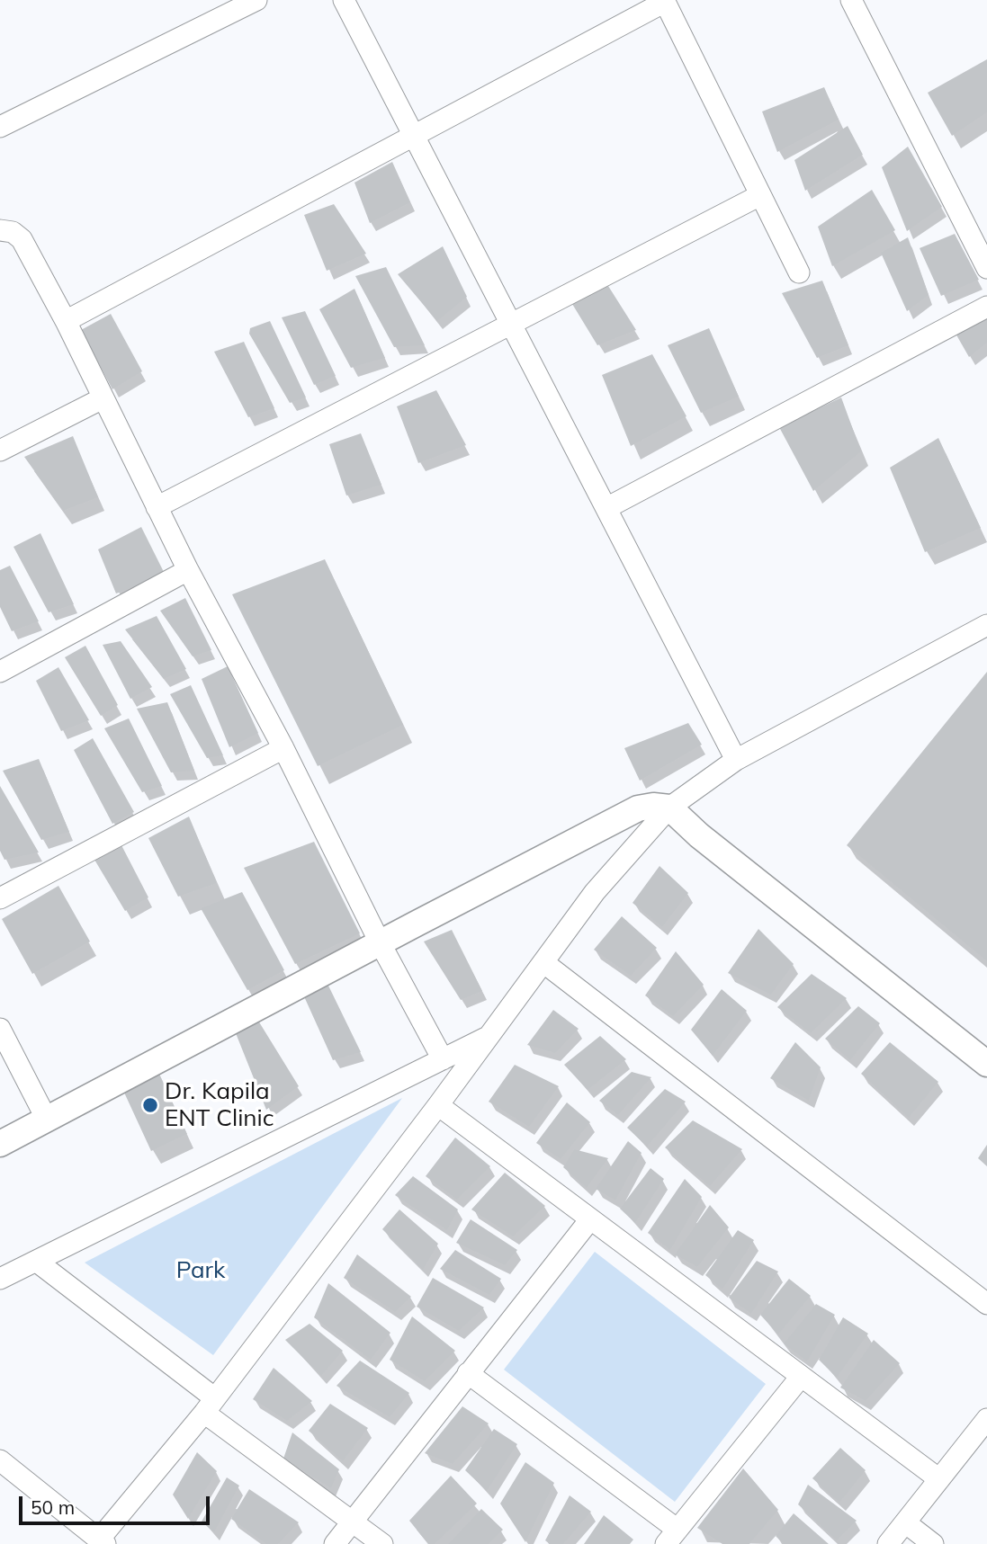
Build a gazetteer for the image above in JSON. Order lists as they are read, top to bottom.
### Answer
{
  "parks": ["Park"],
  "places": ["Dr. Kapila ENT Clinic"],
  "scale_bar": "50 m"
}
